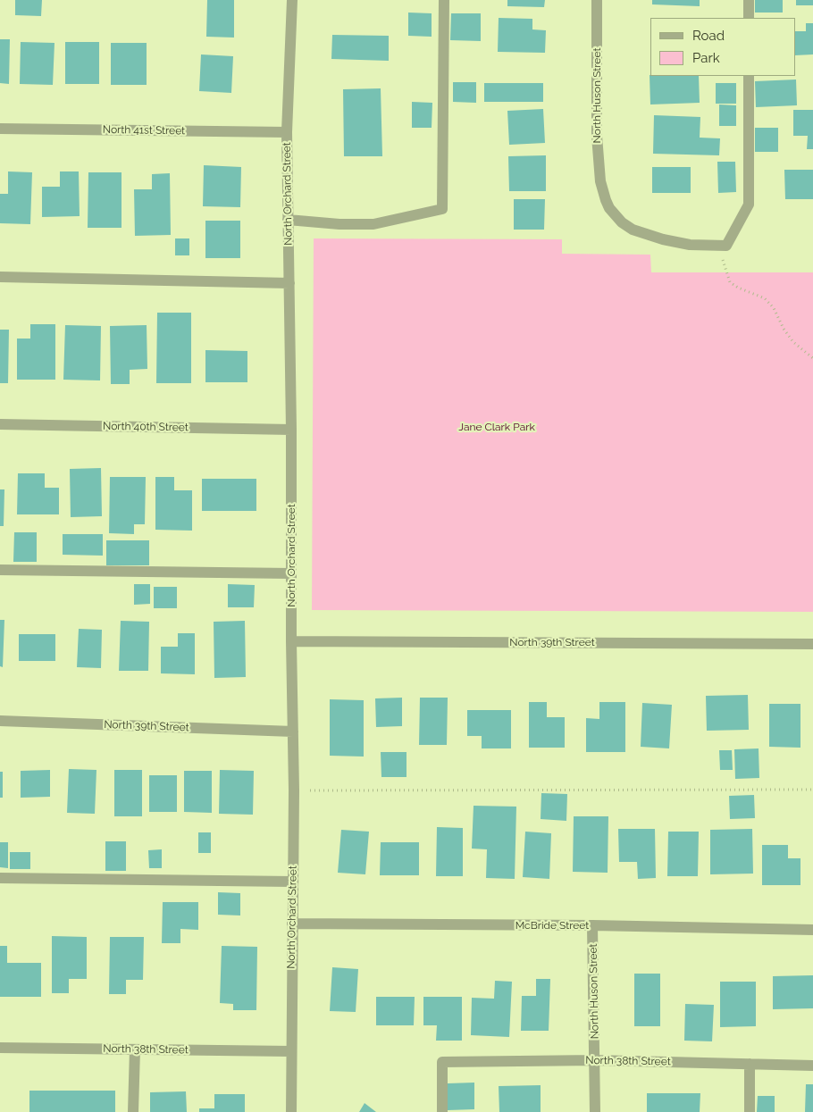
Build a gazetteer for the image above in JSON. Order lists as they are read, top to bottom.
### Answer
{
  "streets": {
    "street": [
      "North Huson Street",
      "North 41st Street",
      "North Orchard Street",
      "North 40th Street",
      "North 39th Street",
      "McBride Street",
      "North 38th Street"
    ]
  },
  "crossings": [
    ["North Huson Street", "McBride Street"],
    ["North Huson Street", "North 38th Street"],
    ["North 41st Street", "North Orchard Street"],
    ["North Orchard Street", "North 40th Street"],
    ["North Orchard Street", "North 39th Street"],
    ["North Orchard Street", "McBride Street"],
    ["North Orchard Street", "North 38th Street"]
  ],
  "parks": ["Jane Clark Park"],
  "legend": ["Road", "Park"]
}
